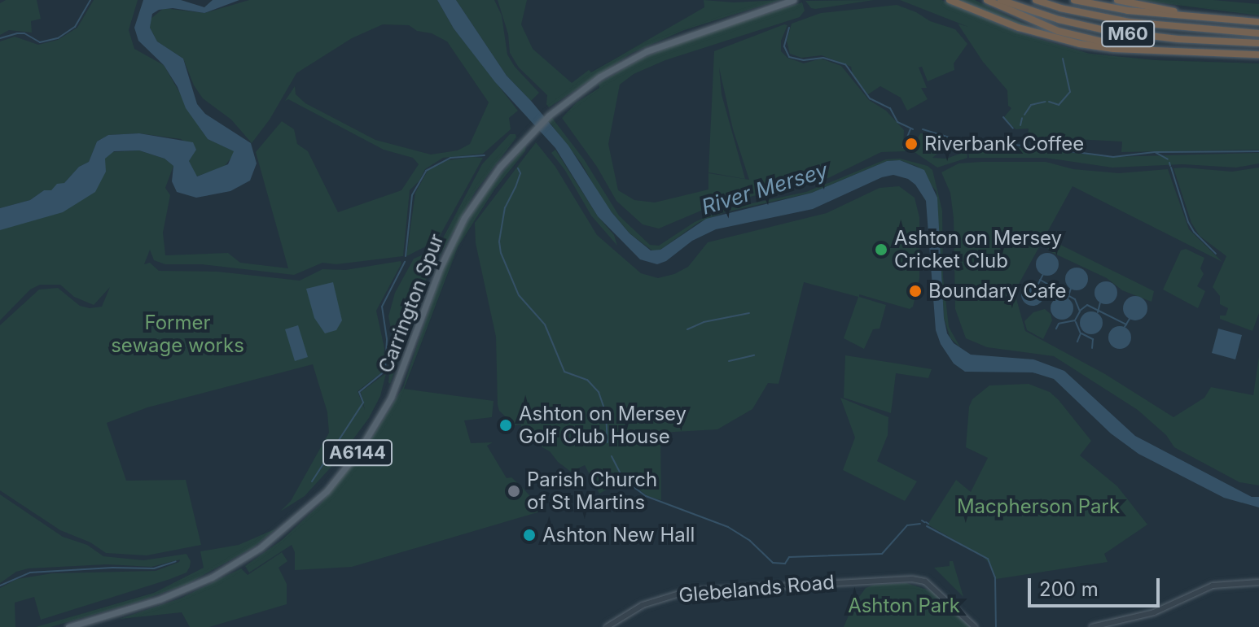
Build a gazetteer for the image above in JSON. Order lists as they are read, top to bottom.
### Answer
{
  "streets": {
    "highway": ["M60"],
    "main road": ["Carrington Spur", "A6144"],
    "street": ["Glebelands Road"]
  },
  "water": ["River Mersey"],
  "parks": ["Former sewage works", "Macpherson Park", "Ashton Park"],
  "places": [
    "Riverbank Coffee",
    "Ashton on Mersey Cricket Club",
    "Boundary Cafe",
    "Ashton on Mersey Golf Club House",
    "Parish Church of St Martins",
    "Ashton New Hall"
  ],
  "scale_bar": "200 m"
}
